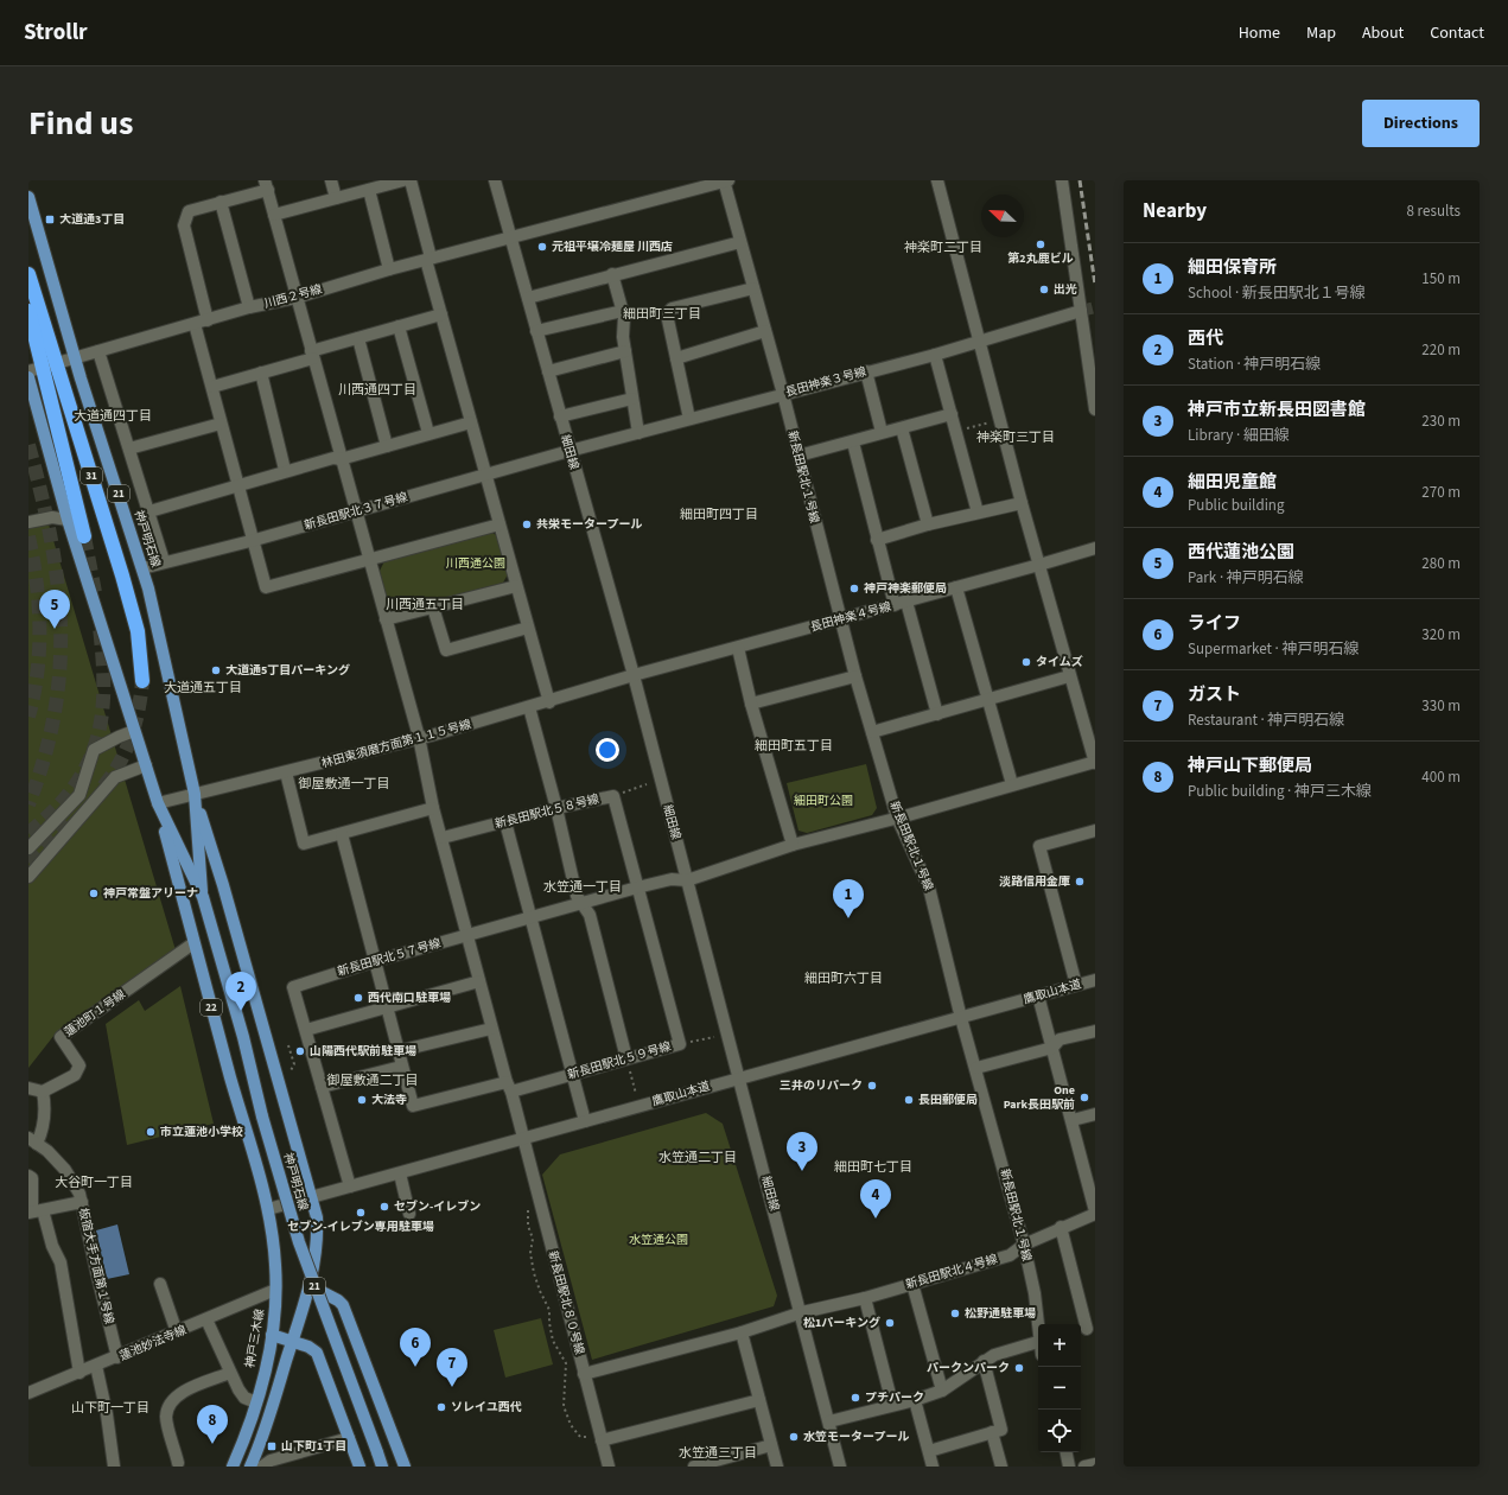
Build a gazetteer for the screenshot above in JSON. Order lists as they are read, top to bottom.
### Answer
{
  "streets": {
    "highway": ["31"],
    "main road": [
      "21",
      "神戸明石線",
      "22",
      "神戸三木線"
    ],
    "street": [
      "川西２号線",
      "長田神楽３号線",
      "細田線",
      "新長田駅北１号線",
      "新長田駅北３７号線",
      "長田神楽４号線",
      "林田東須磨方面第１１５号線",
      "新長田駅北５８号線",
      "新長田駅北５７号線",
      "鷹取山本道",
      "蓮池町１号線",
      "新長田駅北５９号線",
      "板宿大手方面第１号線",
      "新長田駅北４号線",
      "新長田駅北８０号線",
      "蓮池妙法寺線"
    ]
  },
  "crossings": [
    ["川西２号線", "細田線"],
    ["川西２号線", "31"],
    ["川西２号線", "新長田駅北１号線"],
    ["川西２号線", "神戸明石線"],
    ["川西２号線", "新長田駅北８０号線"],
    ["長田神楽３号線", "細田線"],
    ["長田神楽３号線", "新長田駅北１号線"],
    ["長田神楽３号線", "新長田駅北３７号線"],
    ["細田線", "新長田駅北３７号線"],
    ["細田線", "長田神楽４号線"],
    ["細田線", "林田東須磨方面第１１５号線"],
    ["細田線", "新長田駅北５７号線"],
    ["細田線", "鷹取山本道"],
    ["細田線", "新長田駅北４号線"],
    ["新長田駅北１号線", "長田神楽４号線"],
    ["新長田駅北１号線", "新長田駅北５７号線"],
    ["新長田駅北１号線", "鷹取山本道"],
    ["新長田駅北１号線", "新長田駅北４号線"],
    ["新長田駅北３７号線", "神戸明石線"],
    ["新長田駅北３７号線", "新長田駅北８０号線"],
    ["神戸明石線", "林田東須磨方面第１１５号線"],
    ["神戸明石線", "22"],
    ["長田神楽４号線", "林田東須磨方面第１１５号線"],
    ["林田東須磨方面第１１５号線", "22"],
    ["林田東須磨方面第１１５号線", "新長田駅北８０号線"],
    ["新長田駅北５８号線", "新長田駅北５７号線"],
    ["新長田駅北５８号線", "新長田駅北５９号線"],
    ["新長田駅北５８号線", "新長田駅北８０号線"],
    ["新長田駅北５７号線", "鷹取山本道"],
    ["新長田駅北５７号線", "新長田駅北５９号線"],
    ["新長田駅北５７号線", "新長田駅北８０号線"],
    ["鷹取山本道", "22"],
    ["鷹取山本道", "新長田駅北８０号線"],
    ["鷹取山本道", "神戸三木線"],
    ["22", "蓮池町１号線"],
    ["22", "神戸三木線"],
    ["新長田駅北５９号線", "新長田駅北８０号線"],
    ["板宿大手方面第１号線", "蓮池妙法寺線"],
    ["新長田駅北４号線", "新長田駅北８０号線"],
    ["神戸三木線", "蓮池妙法寺線"]
  ],
  "districts": [
    "神楽町二丁目",
    "細田町三丁目",
    "川西通四丁目",
    "大道通四丁目",
    "神楽町三丁目",
    "細田町四丁目",
    "川西通五丁目",
    "大道通五丁目",
    "細田町五丁目",
    "御屋敷通一丁目",
    "水笠通一丁目",
    "細田町六丁目",
    "御屋敷通二丁目",
    "水笠通二丁目",
    "細田町七丁目",
    "大谷町一丁目",
    "山下町一丁目",
    "水笠通三丁目"
  ],
  "parks": ["川西通公園", "細田町公園", "水笠通公園"],
  "places": {
    "transit": ["大道通3丁目", "山下町1丁目"],
    "other": [
      "第2丸鹿ビル",
      "元祖平壌冷麺屋 川西店",
      "出光",
      "共栄モータープール",
      "神戸神楽郵便局",
      "タイムズ",
      "大道通5丁目パーキング",
      "淡路信用金庫",
      "神戸常盤アリーナ",
      "西代南口駐車場",
      "山陽西代駅前駐車場",
      "三井のリパーク",
      "One Park長田駅前",
      "大法寺",
      "長田郵便局",
      "市立蓮池小学校",
      "セブン-イレブン",
      "セブン-イレブン専用駐車場",
      "松野通駐車場",
      "松1パーキング",
      "パークンパーク",
      "プチパーク",
      "ソレイユ西代",
      "水笠モータープール"
    ]
  },
  "north": "top left",
  "page": {
    "header": "Strollr",
    "nav": [
      "Home",
      "Map",
      "About",
      "Contact"
    ],
    "title": "Find us",
    "buttons": "Directions",
    "heading": ["Nearby", "8 results"],
    "list": [
      {
        "mark": "1",
        "name": "細田保育所",
        "note": "School · 新長田駅北１号線",
        "value": "150 m"
      },
      {
        "mark": "2",
        "name": "西代",
        "note": "Station · 神戸明石線",
        "value": "220 m"
      },
      {
        "mark": "3",
        "name": "神戸市立新長田図書館",
        "note": "Library · 細田線",
        "value": "230 m"
      },
      {
        "mark": "4",
        "name": "細田児童館",
        "note": "Public building",
        "value": "270 m"
      },
      {
        "mark": "5",
        "name": "西代蓮池公園",
        "note": "Park · 神戸明石線",
        "value": "280 m"
      },
      {
        "mark": "6",
        "name": "ライフ",
        "note": "Supermarket · 神戸明石線",
        "value": "320 m"
      },
      {
        "mark": "7",
        "name": "ガスト",
        "note": "Restaurant · 神戸明石線",
        "value": "330 m"
      },
      {
        "mark": "8",
        "name": "神戸山下郵便局",
        "note": "Public building · 神戸三木線",
        "value": "400 m"
      }
    ],
    "pins": [
      "5",
      "1",
      "2",
      "3",
      "4",
      "6",
      "7",
      "8"
    ],
    "map_buttons": ["+", "−"]
  }
}
